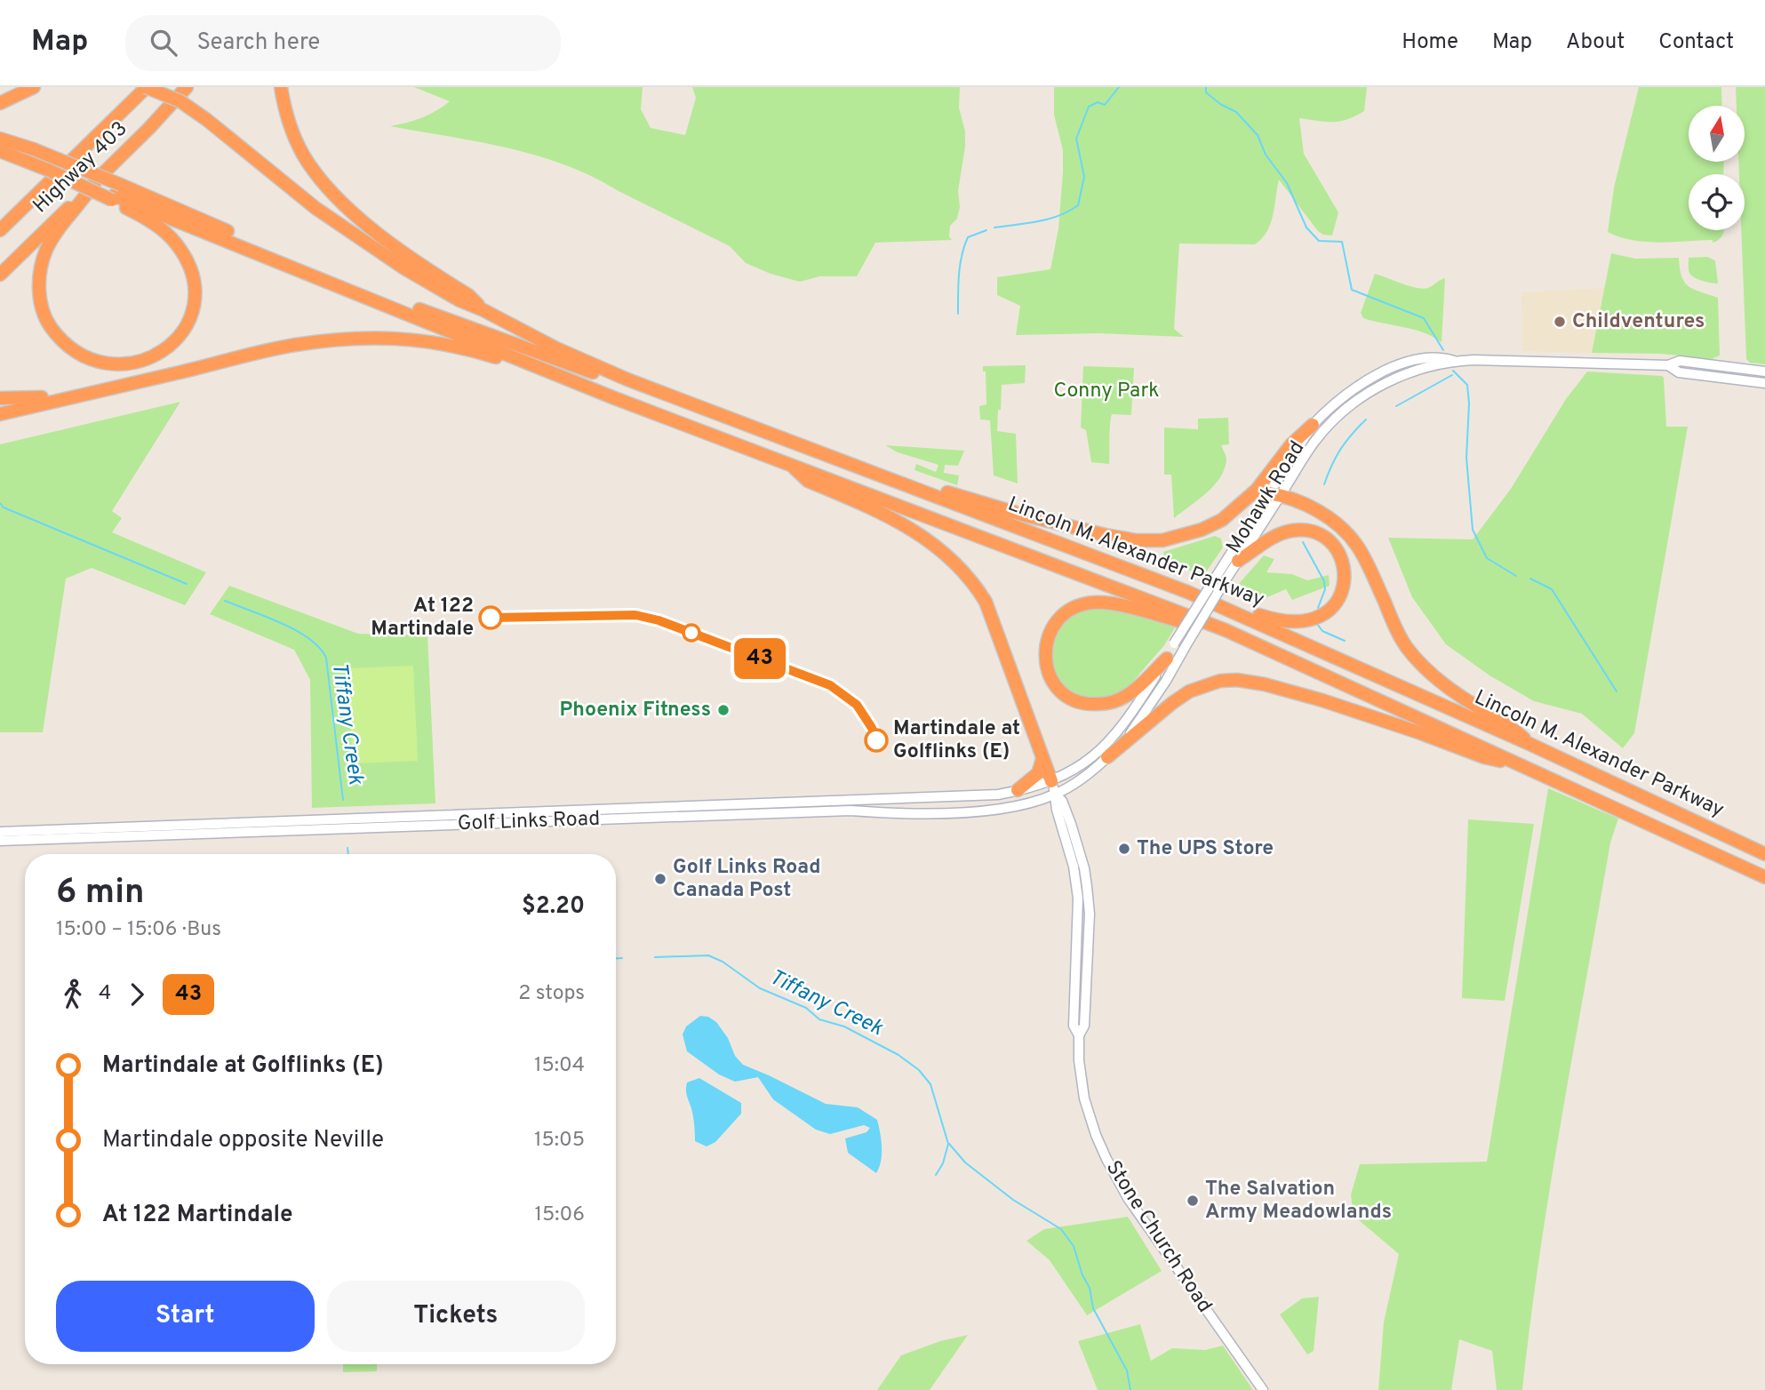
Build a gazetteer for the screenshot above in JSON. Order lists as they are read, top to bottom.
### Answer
{
  "streets": {
    "highway": ["Highway 403", "Lincoln M. Alexander Parkway"],
    "main road": ["Mohawk Road", "Golf Links Road", "Stone Church Road"]
  },
  "crossings": [
    ["Mohawk Road", "Golf Links Road"],
    ["Mohawk Road", "Stone Church Road"],
    ["Golf Links Road", "Stone Church Road"]
  ],
  "water": ["Tiffany Creek"],
  "parks": ["Conny Park"],
  "places": [
    "Childventures",
    "At 122 Martindale",
    "Phoenix Fitness",
    "Martindale at Golflinks (E)",
    "The UPS Store",
    "Golf Links Road Canada Post",
    "The Salvation Army Meadowlands"
  ],
  "lines": ["bus line 43"],
  "north": "top",
  "page": {
    "header": "Map",
    "search": "Search here",
    "nav": [
      "Home",
      "Map",
      "About",
      "Contact"
    ],
    "on_map": "43",
    "heading": ["6 min", "15:00 – 15:06 · Bus", "$2.20"],
    "legs": ["4", "43", "2 stops"],
    "list": [
      {
        "name": "Martindale at Golflinks (E)",
        "value": "15:04"
      },
      {
        "name": "Martindale opposite Neville",
        "value": "15:05"
      },
      {
        "name": "At 122 Martindale",
        "value": "15:06"
      }
    ],
    "buttons": ["Start", "Tickets"]
  }
}
